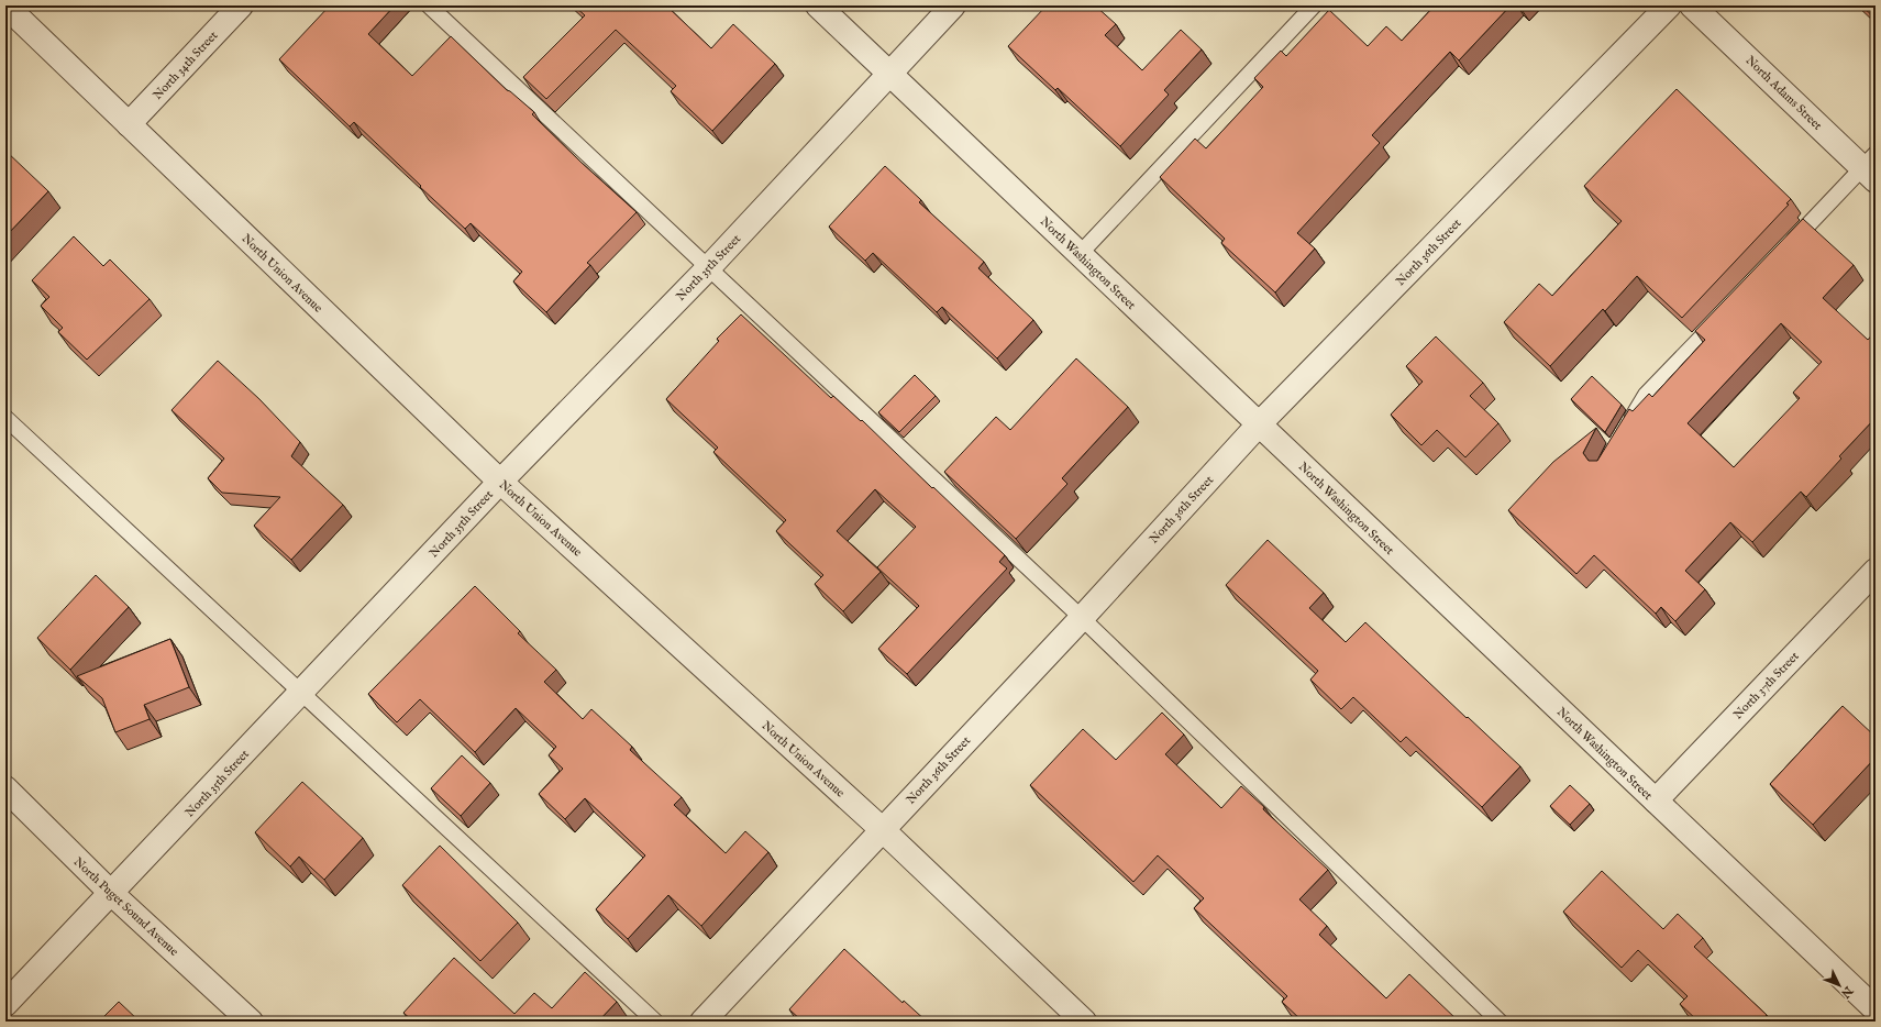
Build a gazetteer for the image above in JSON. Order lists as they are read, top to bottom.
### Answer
{
  "streets": {
    "street": [
      "North 34th Street",
      "North Adams Street",
      "North 36th Street",
      "North Washington Street",
      "North 35th Street",
      "North Union Avenue",
      "North 37th Street",
      "North Puget Sound Avenue"
    ]
  },
  "crossings": [
    ["North 34th Street", "North Union Avenue"],
    ["North 36th Street", "North Washington Street"],
    ["North 36th Street", "North Union Avenue"],
    ["North Washington Street", "North 35th Street"],
    ["North Washington Street", "North 37th Street"],
    ["North 35th Street", "North Union Avenue"],
    ["North 35th Street", "North Puget Sound Avenue"]
  ],
  "north": "bottom right"
}
